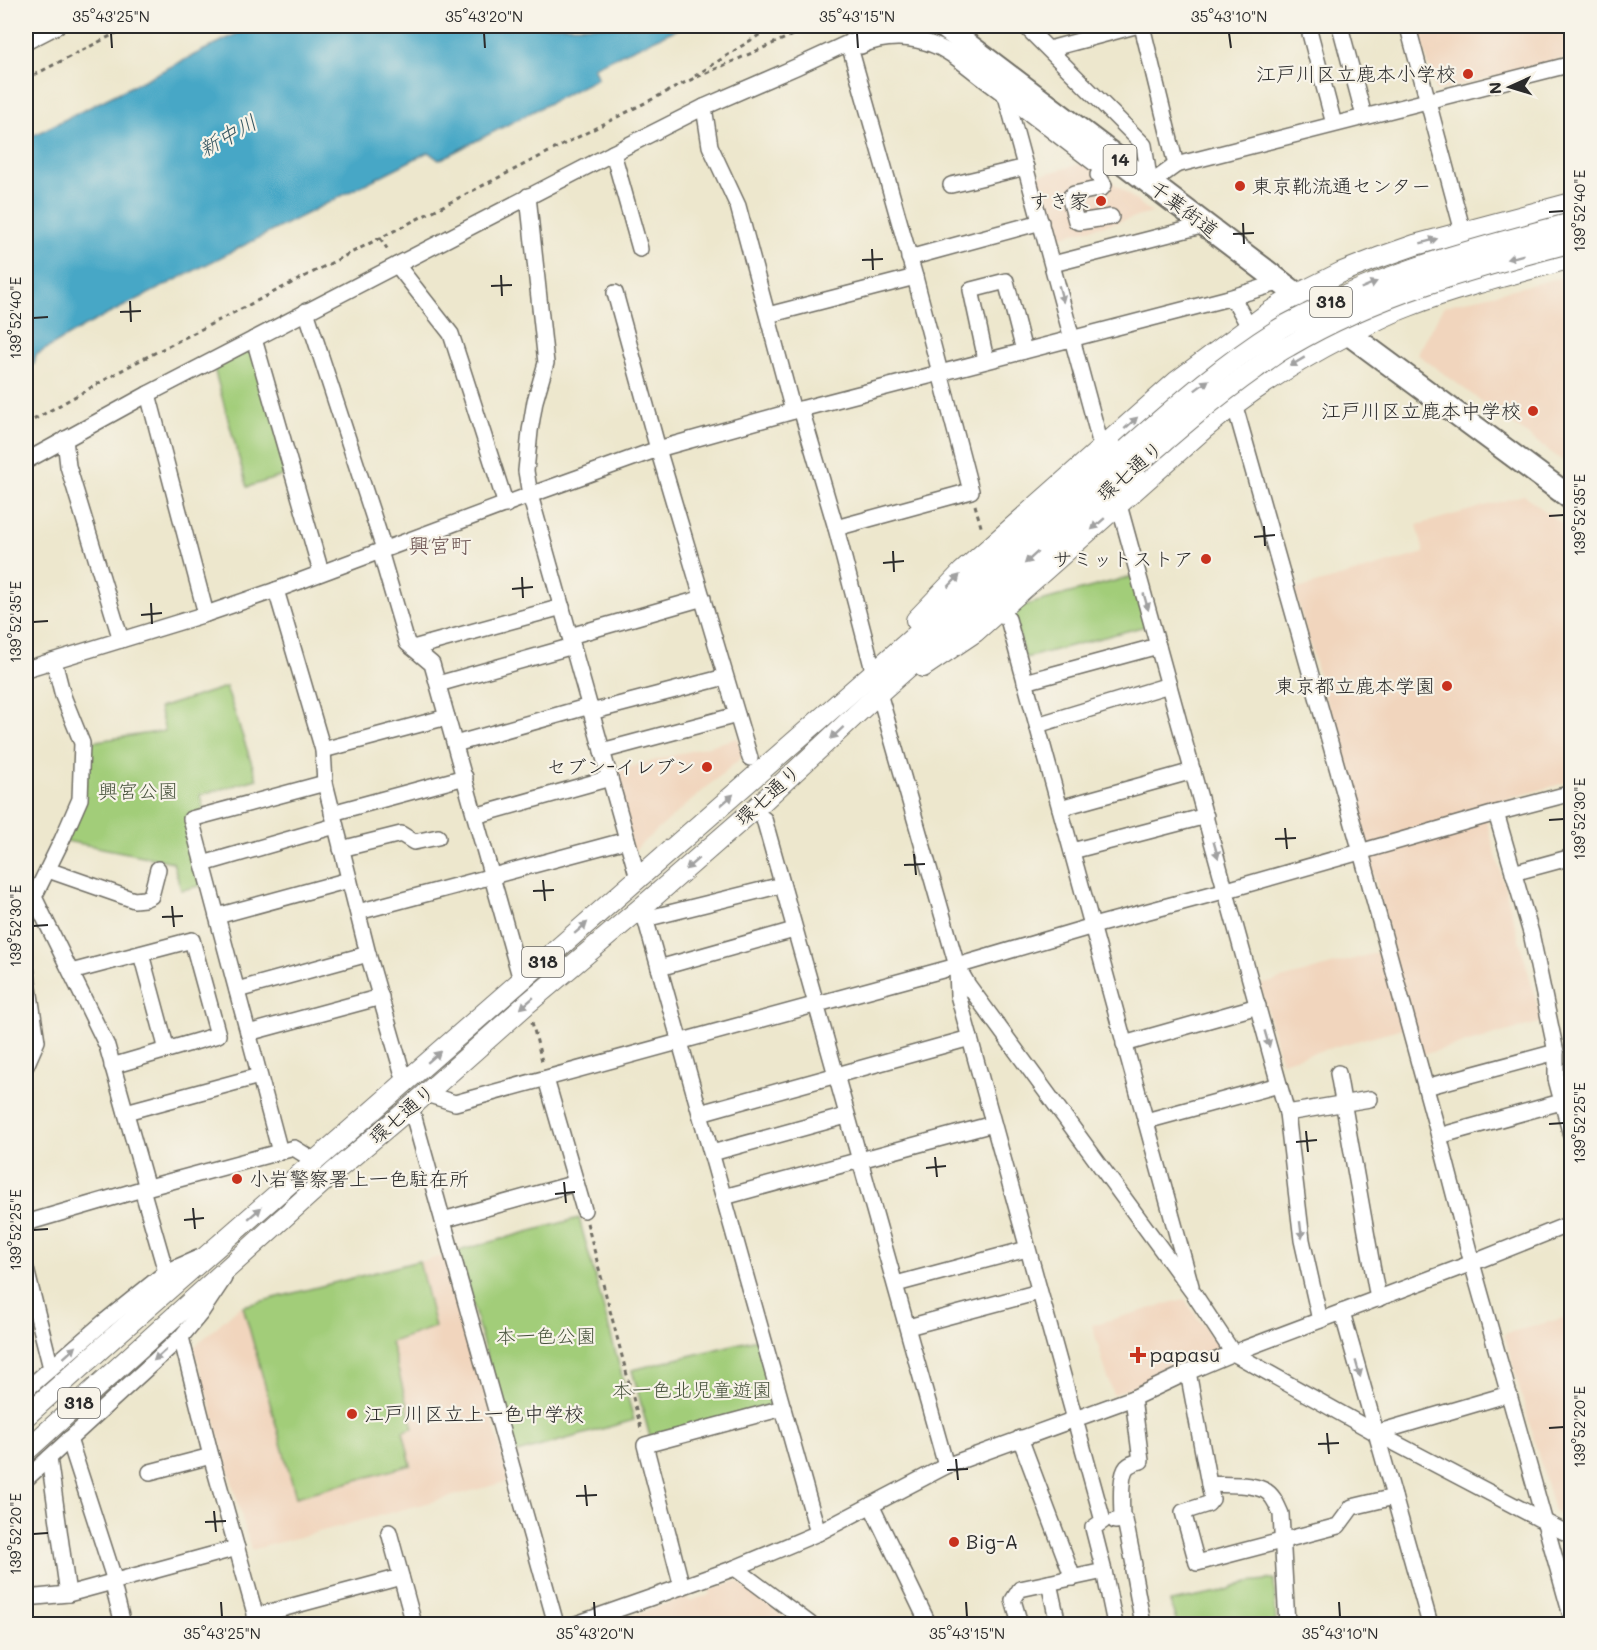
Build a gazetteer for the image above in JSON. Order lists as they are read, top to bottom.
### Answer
{
  "streets": {
    "highway": ["14", "千葉街道"],
    "main road": ["318", "環七通り"]
  },
  "districts": ["興宮町"],
  "water": ["新中川"],
  "parks": ["興宮公園", "本一色公園", "本一色北児童遊園"],
  "places": {
    "other": [
      "江戸川区立鹿本小学校",
      "東京靴流通センター",
      "すき家",
      "江戸川区立鹿本中学校",
      "サミットストア",
      "東京都立鹿本学園",
      "セブン-イレブン",
      "小岩警察署上一色駐在所",
      "江戸川区立上一色中学校",
      "Big-A"
    ],
    "health": ["papasu"]
  },
  "north": "left",
  "coordinates": [
    "35°43'25\"N",
    "35°43'20\"N",
    "35°43'15\"N",
    "35°43'10\"N",
    "139°52'40\"E",
    "139°52'35\"E",
    "139°52'30\"E",
    "139°52'25\"E",
    "139°52'20\"E"
  ]
}
